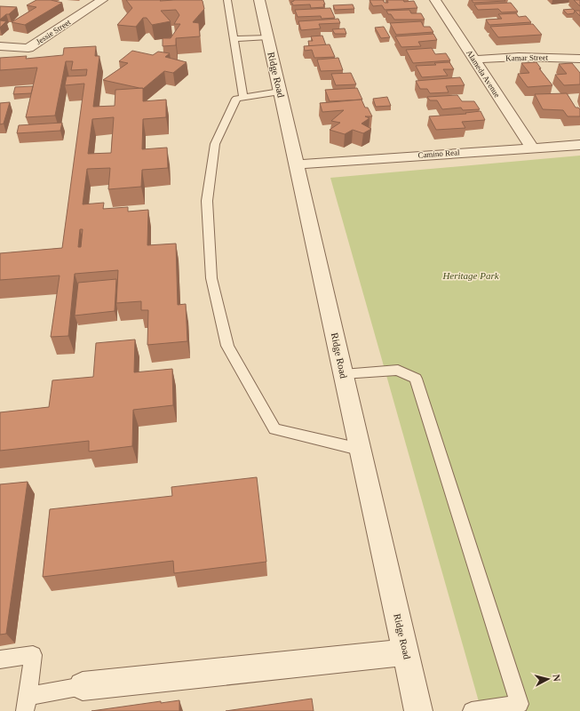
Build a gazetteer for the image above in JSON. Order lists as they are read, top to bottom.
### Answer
{
  "streets": {
    "street": [
      "Jessie Street",
      "Kamar Street",
      "Alameda Avenue",
      "Ridge Road",
      "Camino Real"
    ]
  },
  "crossings": [
    ["Kamar Street", "Alameda Avenue"],
    ["Alameda Avenue", "Camino Real"],
    ["Ridge Road", "Camino Real"]
  ],
  "parks": ["Heritage Park"],
  "north": "right"
}
